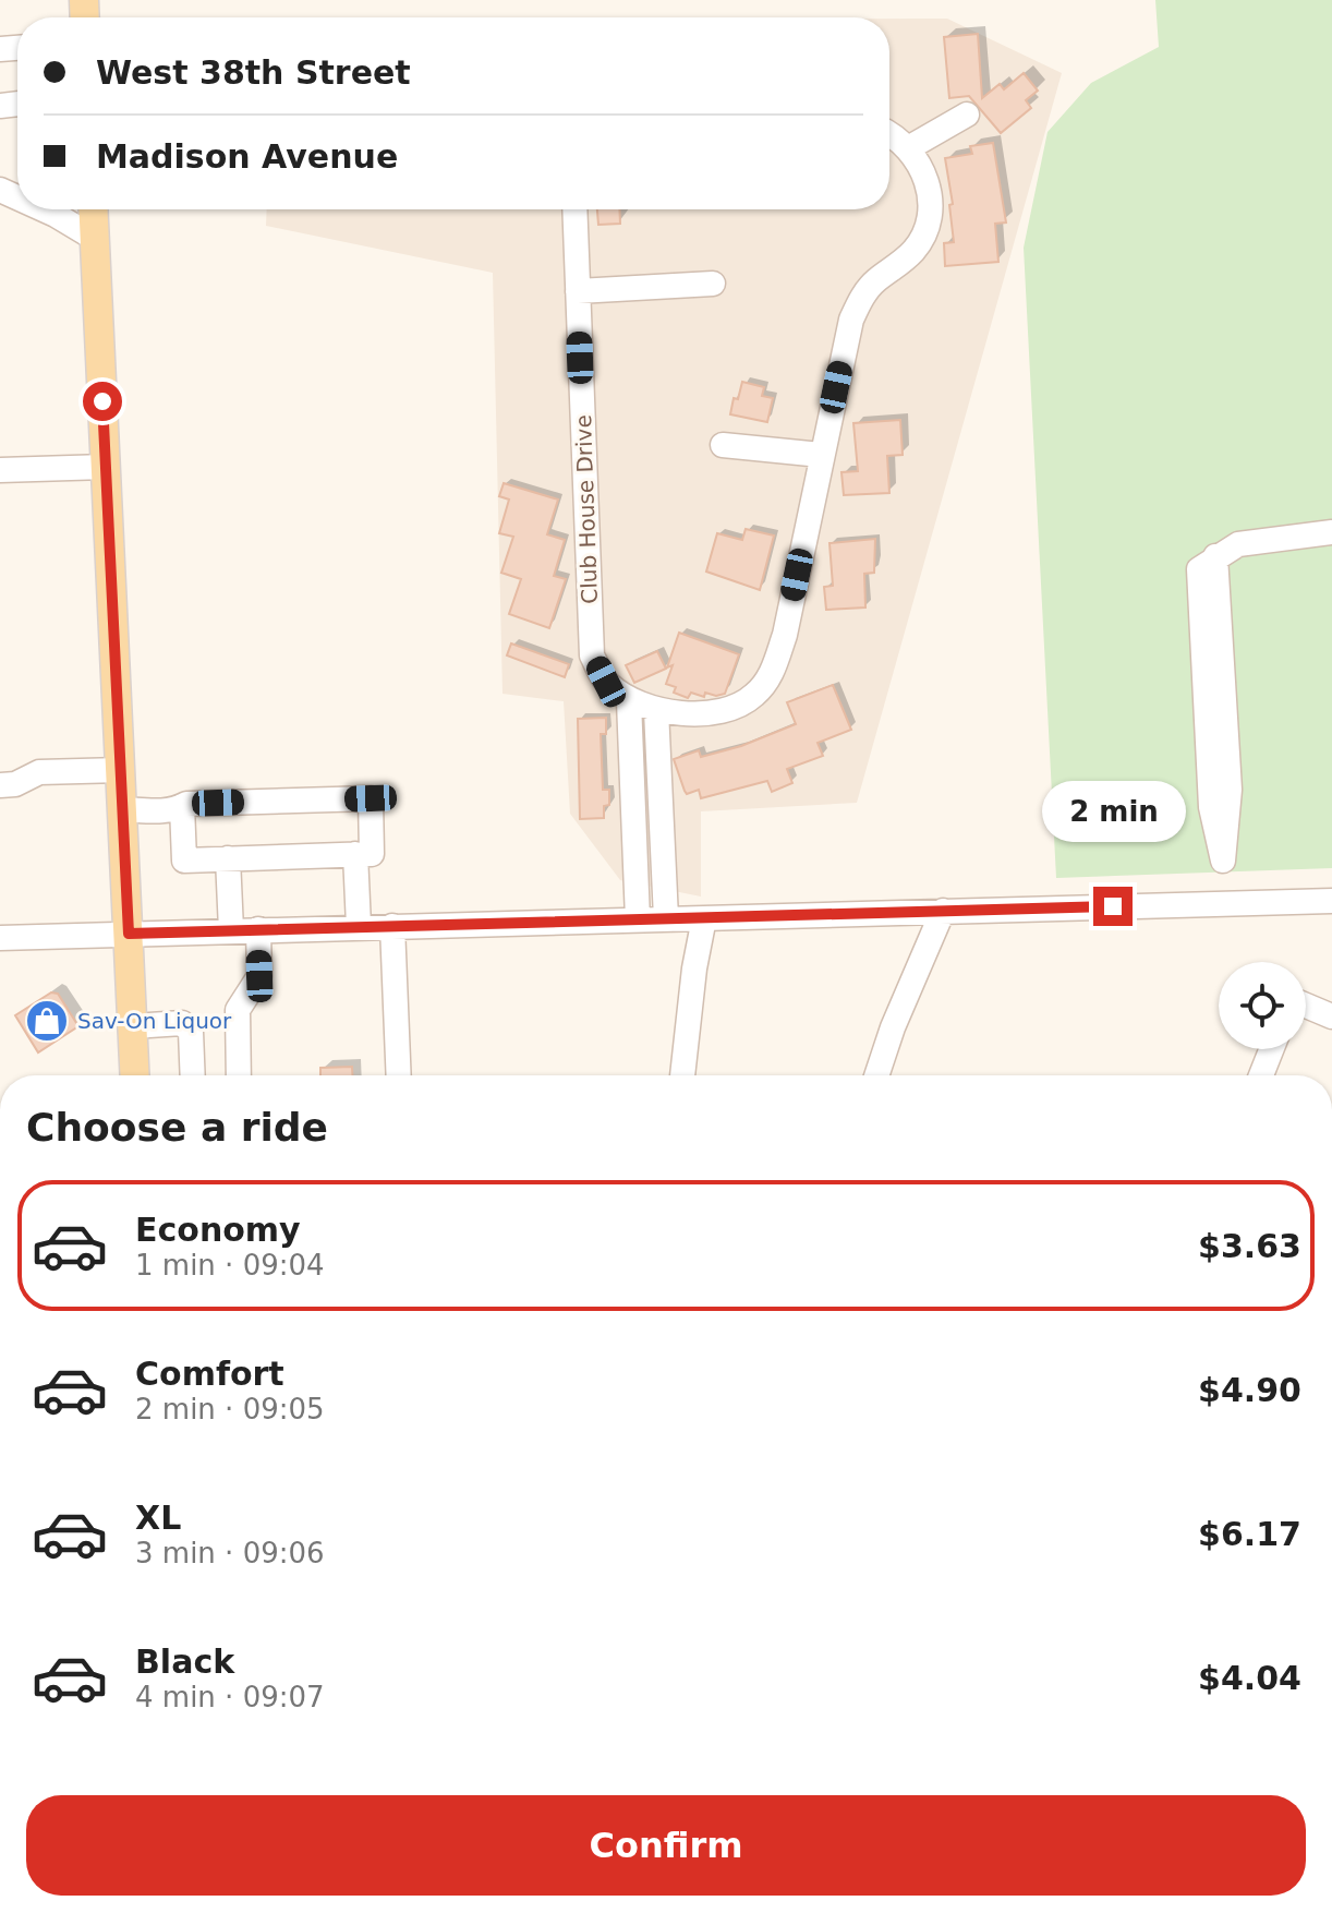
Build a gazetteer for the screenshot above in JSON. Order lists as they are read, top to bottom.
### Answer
{
  "streets": {
    "street": ["Club House Drive"]
  },
  "places": {
    "shop": ["Sav-On Liquor"]
  },
  "page": {
    "banner": ["West 38th Street", "Madison Avenue"],
    "bubble": "2 min",
    "heading": "Choose a ride",
    "list": [
      {
        "name": "Economy",
        "note": "1 min · 09:04",
        "value": "$3.63"
      },
      {
        "name": "Comfort",
        "note": "2 min · 09:05",
        "value": "$4.90"
      },
      {
        "name": "XL",
        "note": "3 min · 09:06",
        "value": "$6.17"
      },
      {
        "name": "Black",
        "note": "4 min · 09:07",
        "value": "$4.04"
      }
    ],
    "buttons": "Confirm"
  }
}
